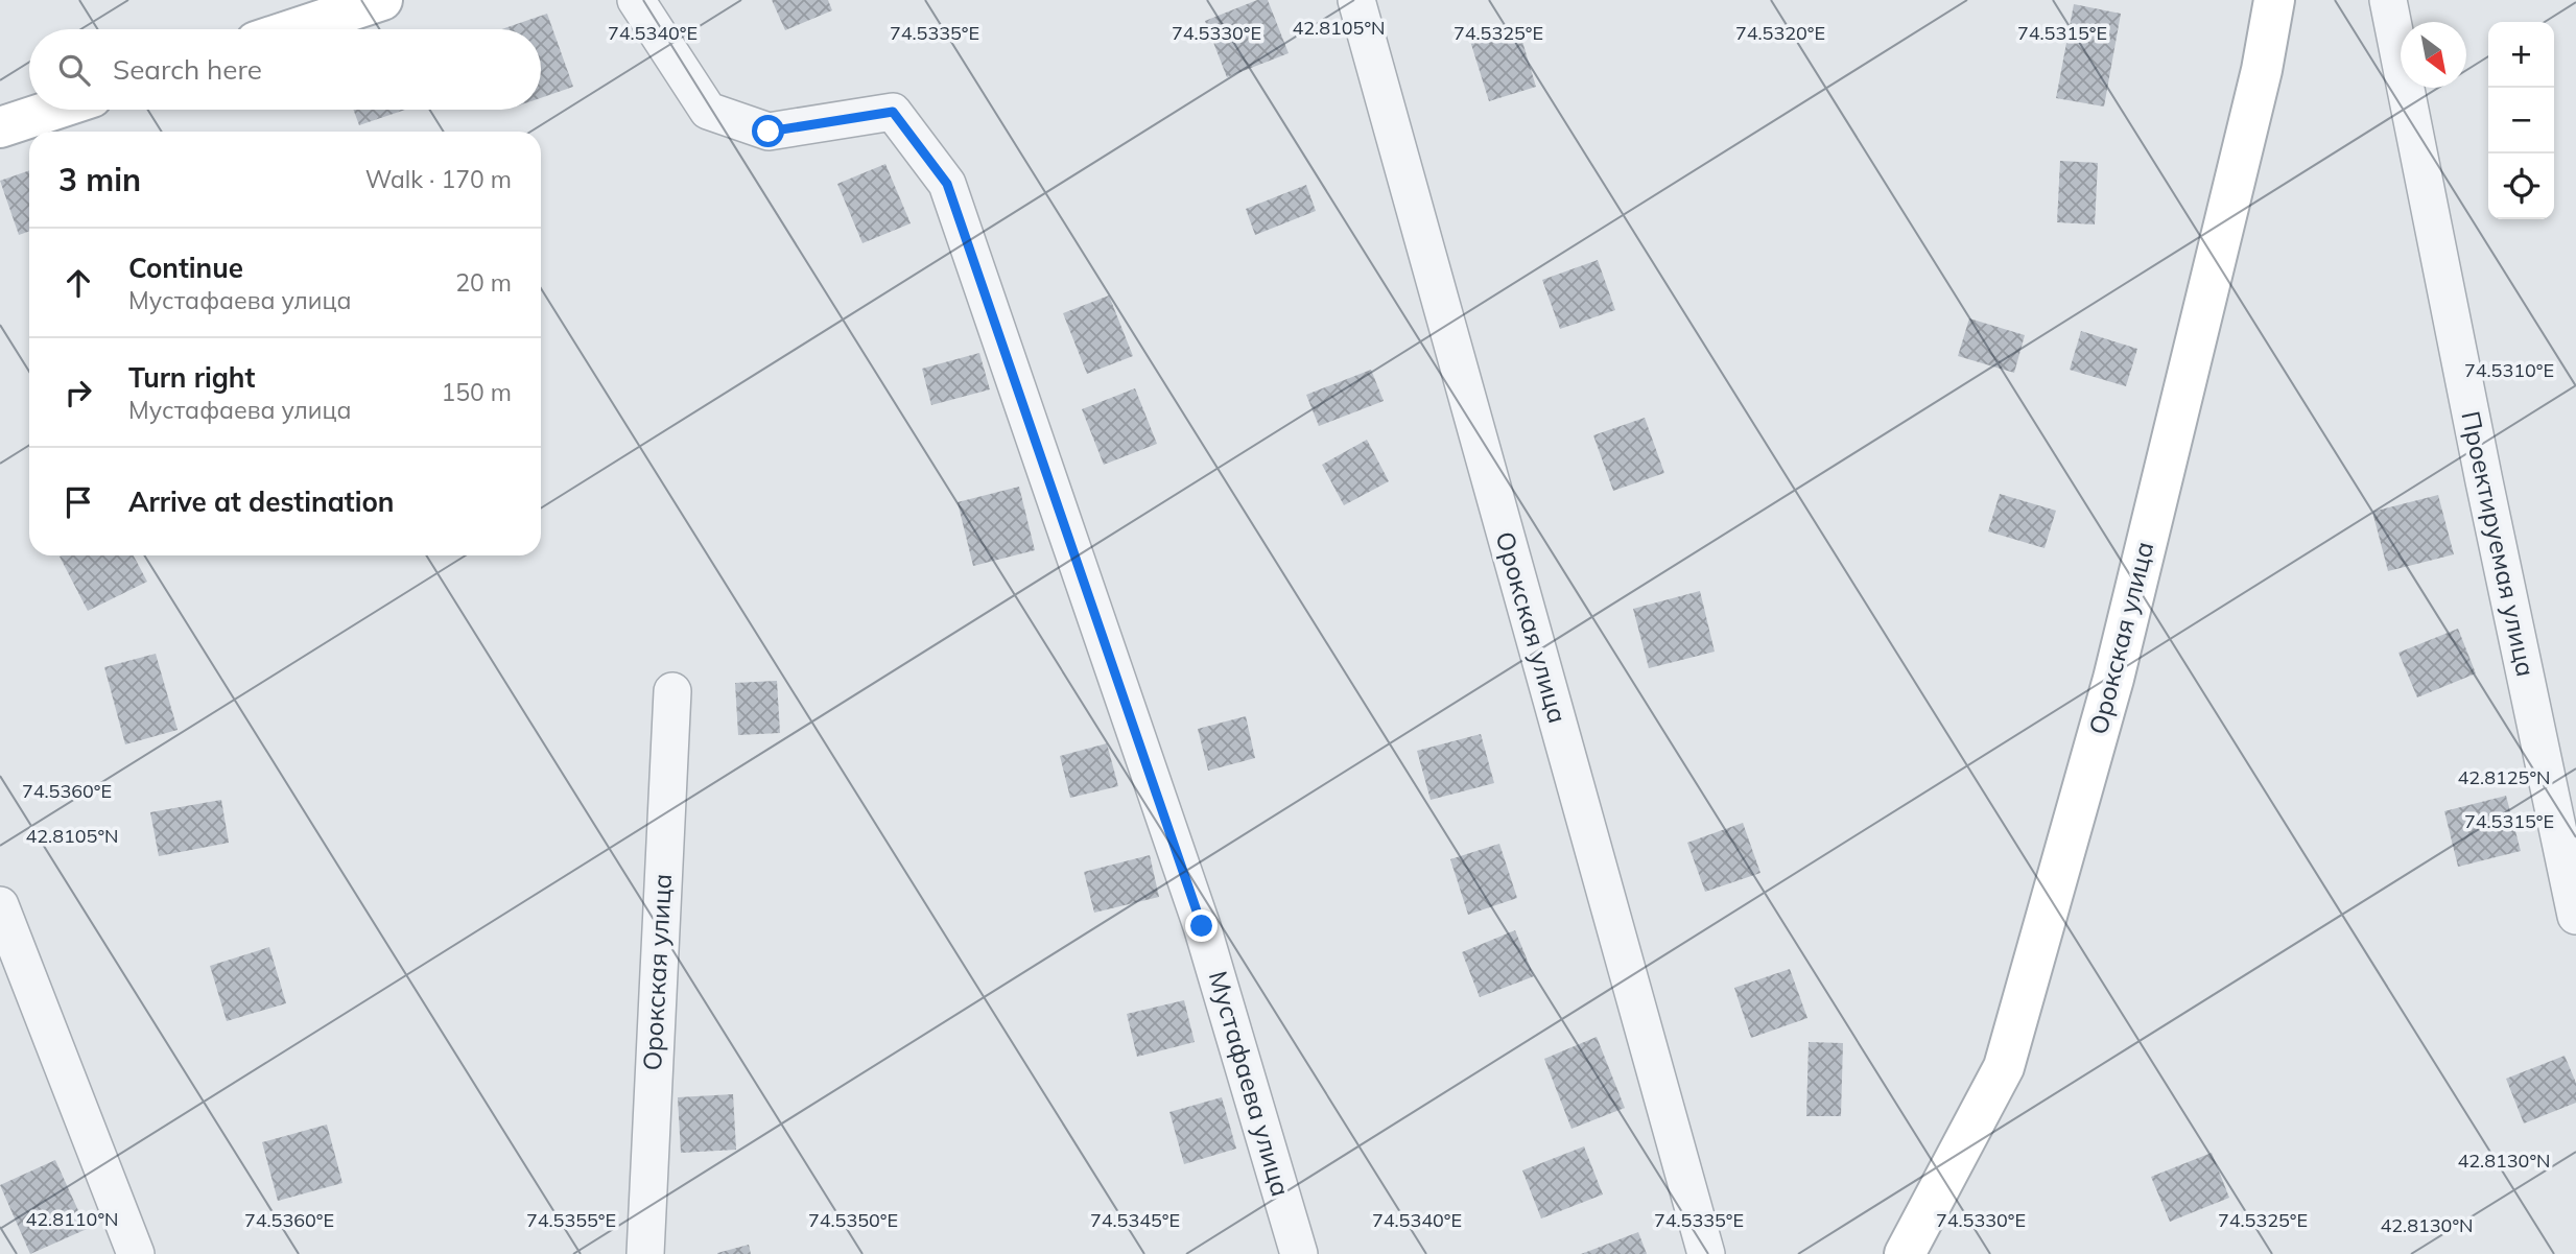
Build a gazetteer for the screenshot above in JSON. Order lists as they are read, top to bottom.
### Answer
{
  "streets": {
    "street": ["Проектируемая улица", "Орокская улица", "Мустафаева улица"]
  },
  "north": "bottom right",
  "page": {
    "map_buttons": ["+", "−"],
    "search": "Search here",
    "heading": ["3 min", "Walk · 170 m"],
    "list": [
      ["Continue", "Мустафаева улица", "20 m"],
      ["Turn right", "Мустафаева улица", "150 m"],
      "Arrive at destination"
    ]
  },
  "coordinates": [
    "42.8105°N",
    "74.5340°E",
    "74.5335°E",
    "74.5330°E",
    "74.5325°E",
    "74.5320°E",
    "74.5315°E",
    "74.5310°E",
    "42.8125°N",
    "74.5360°E",
    "42.8130°N",
    "42.8110°N",
    "74.5355°E",
    "74.5350°E",
    "74.5345°E"
  ]
}
